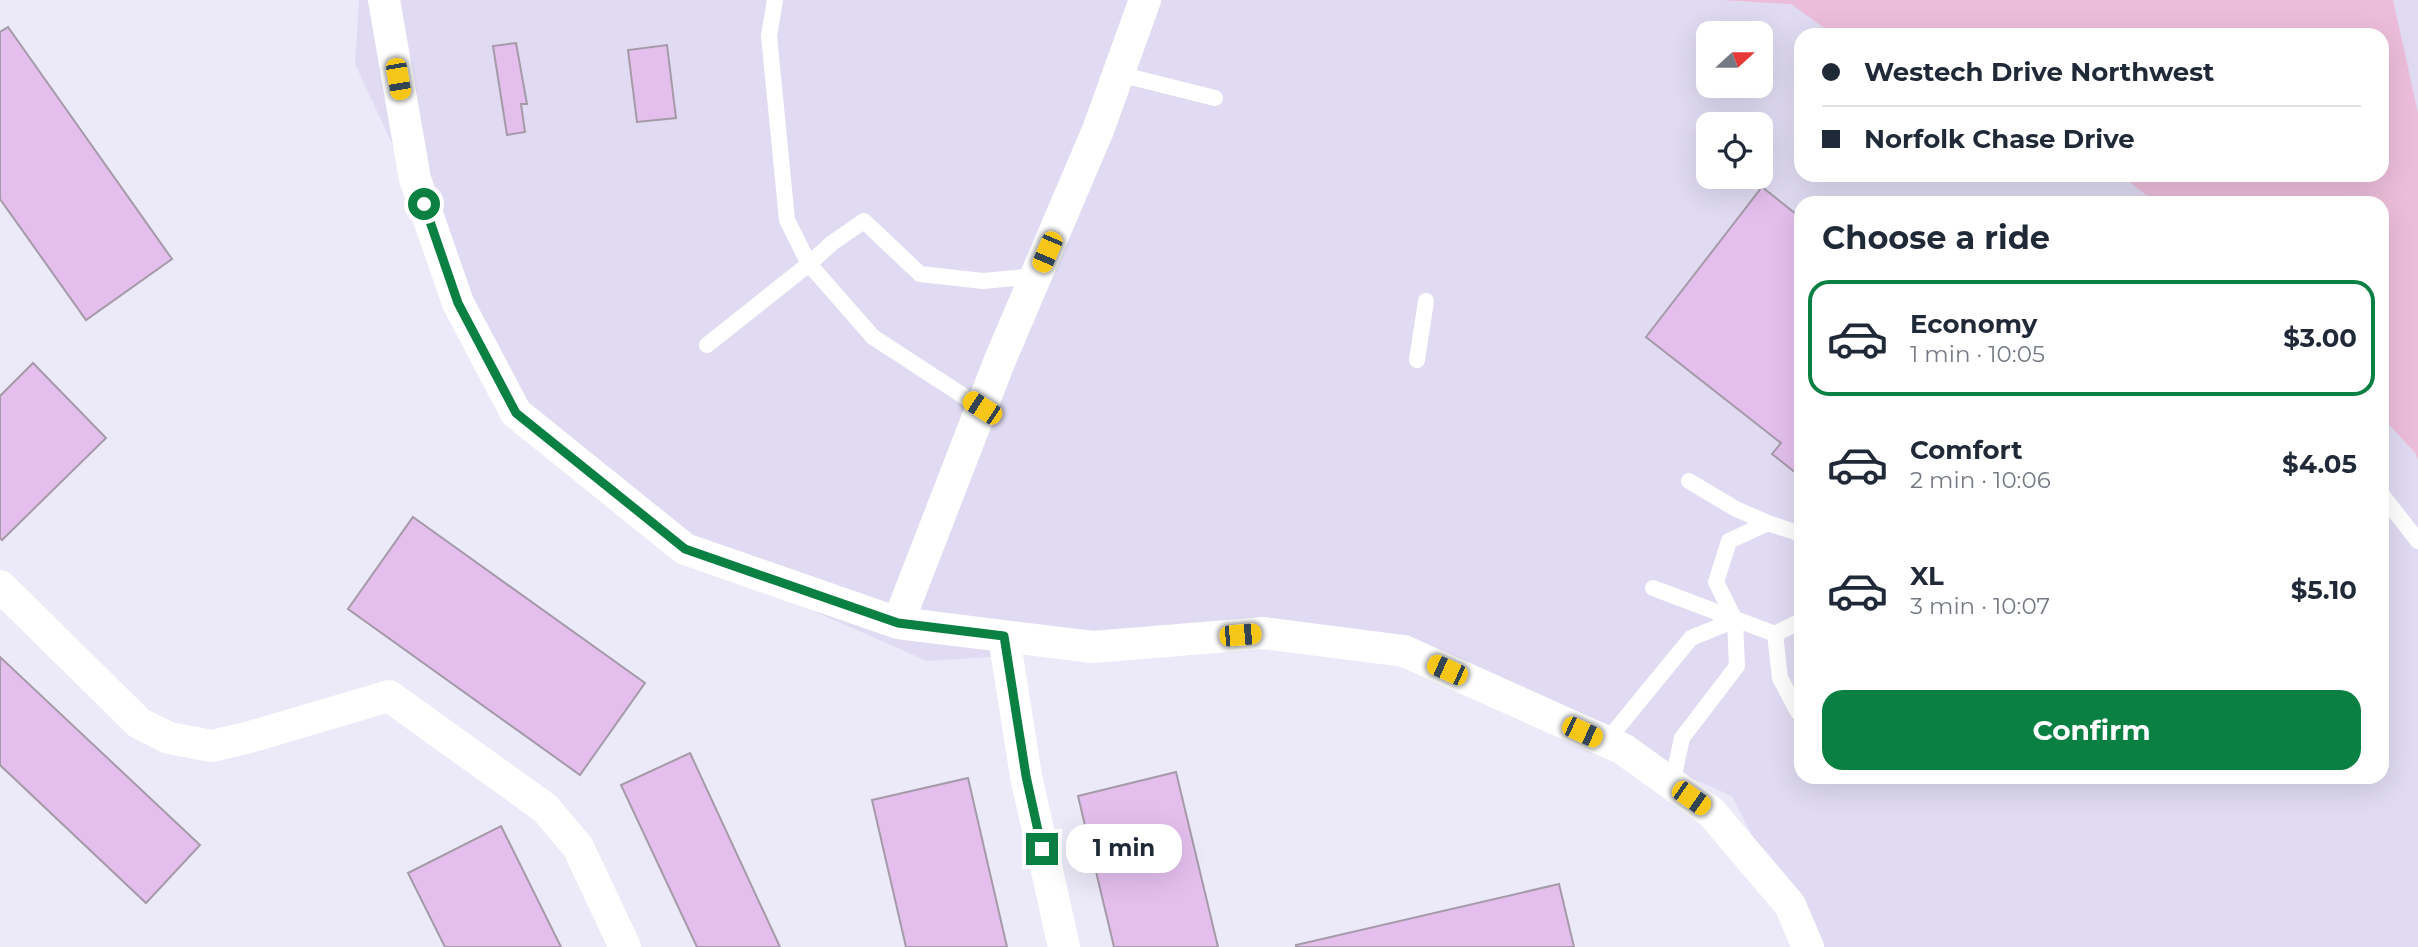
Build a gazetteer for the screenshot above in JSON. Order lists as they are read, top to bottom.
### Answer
{
  "north": "right",
  "page": {
    "banner": ["Westech Drive Northwest", "Norfolk Chase Drive"],
    "heading": "Choose a ride",
    "list": [
      {
        "name": "Economy",
        "note": "1 min · 10:05",
        "value": "$3.00"
      },
      {
        "name": "Comfort",
        "note": "2 min · 10:06",
        "value": "$4.05"
      },
      {
        "name": "XL",
        "note": "3 min · 10:07",
        "value": "$5.10"
      }
    ],
    "buttons": "Confirm",
    "bubble": "1 min"
  }
}
